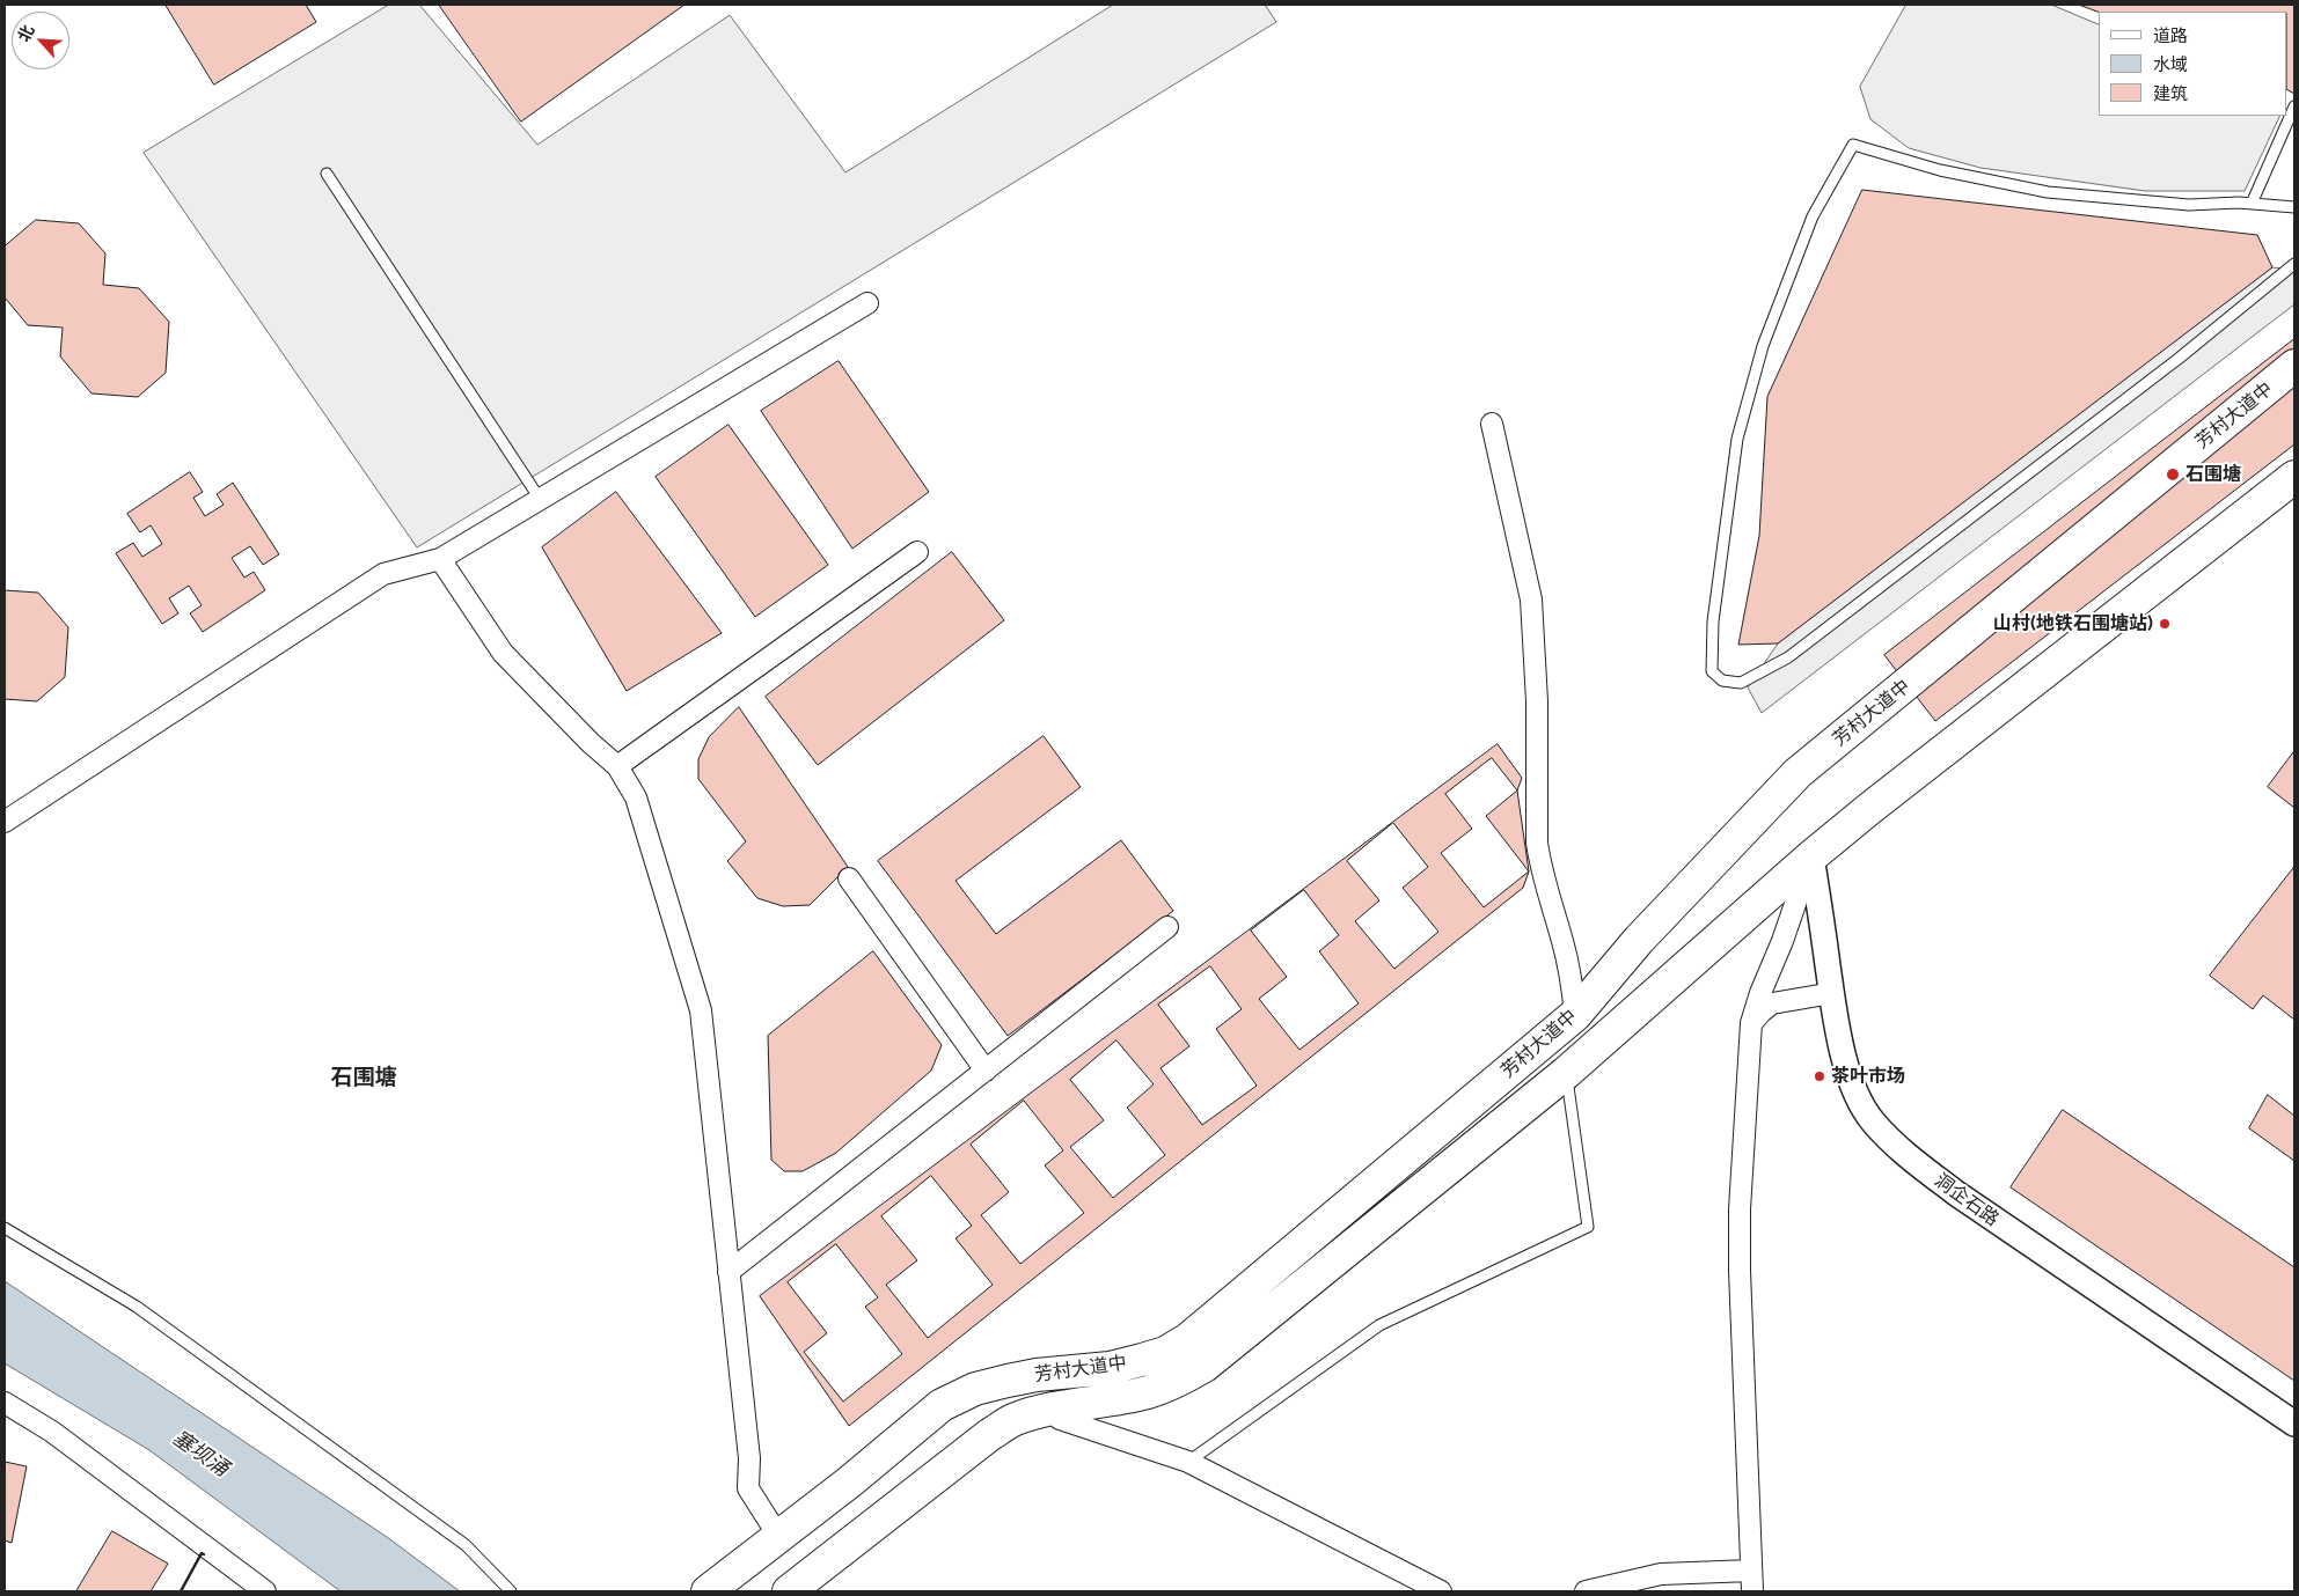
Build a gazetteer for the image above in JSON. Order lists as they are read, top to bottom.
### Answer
{
  "streets": {
    "highway": ["芳村大道中"],
    "street": ["洞企石路"]
  },
  "crossings": [
    ["芳村大道中", "洞企石路"]
  ],
  "districts": ["石围塘"],
  "water": ["塞坝涌"],
  "places": ["石围塘", "山村(地铁石围塘站)", "茶叶市场"],
  "legend": ["道路", "水域", "建筑"],
  "north": "top left"
}
